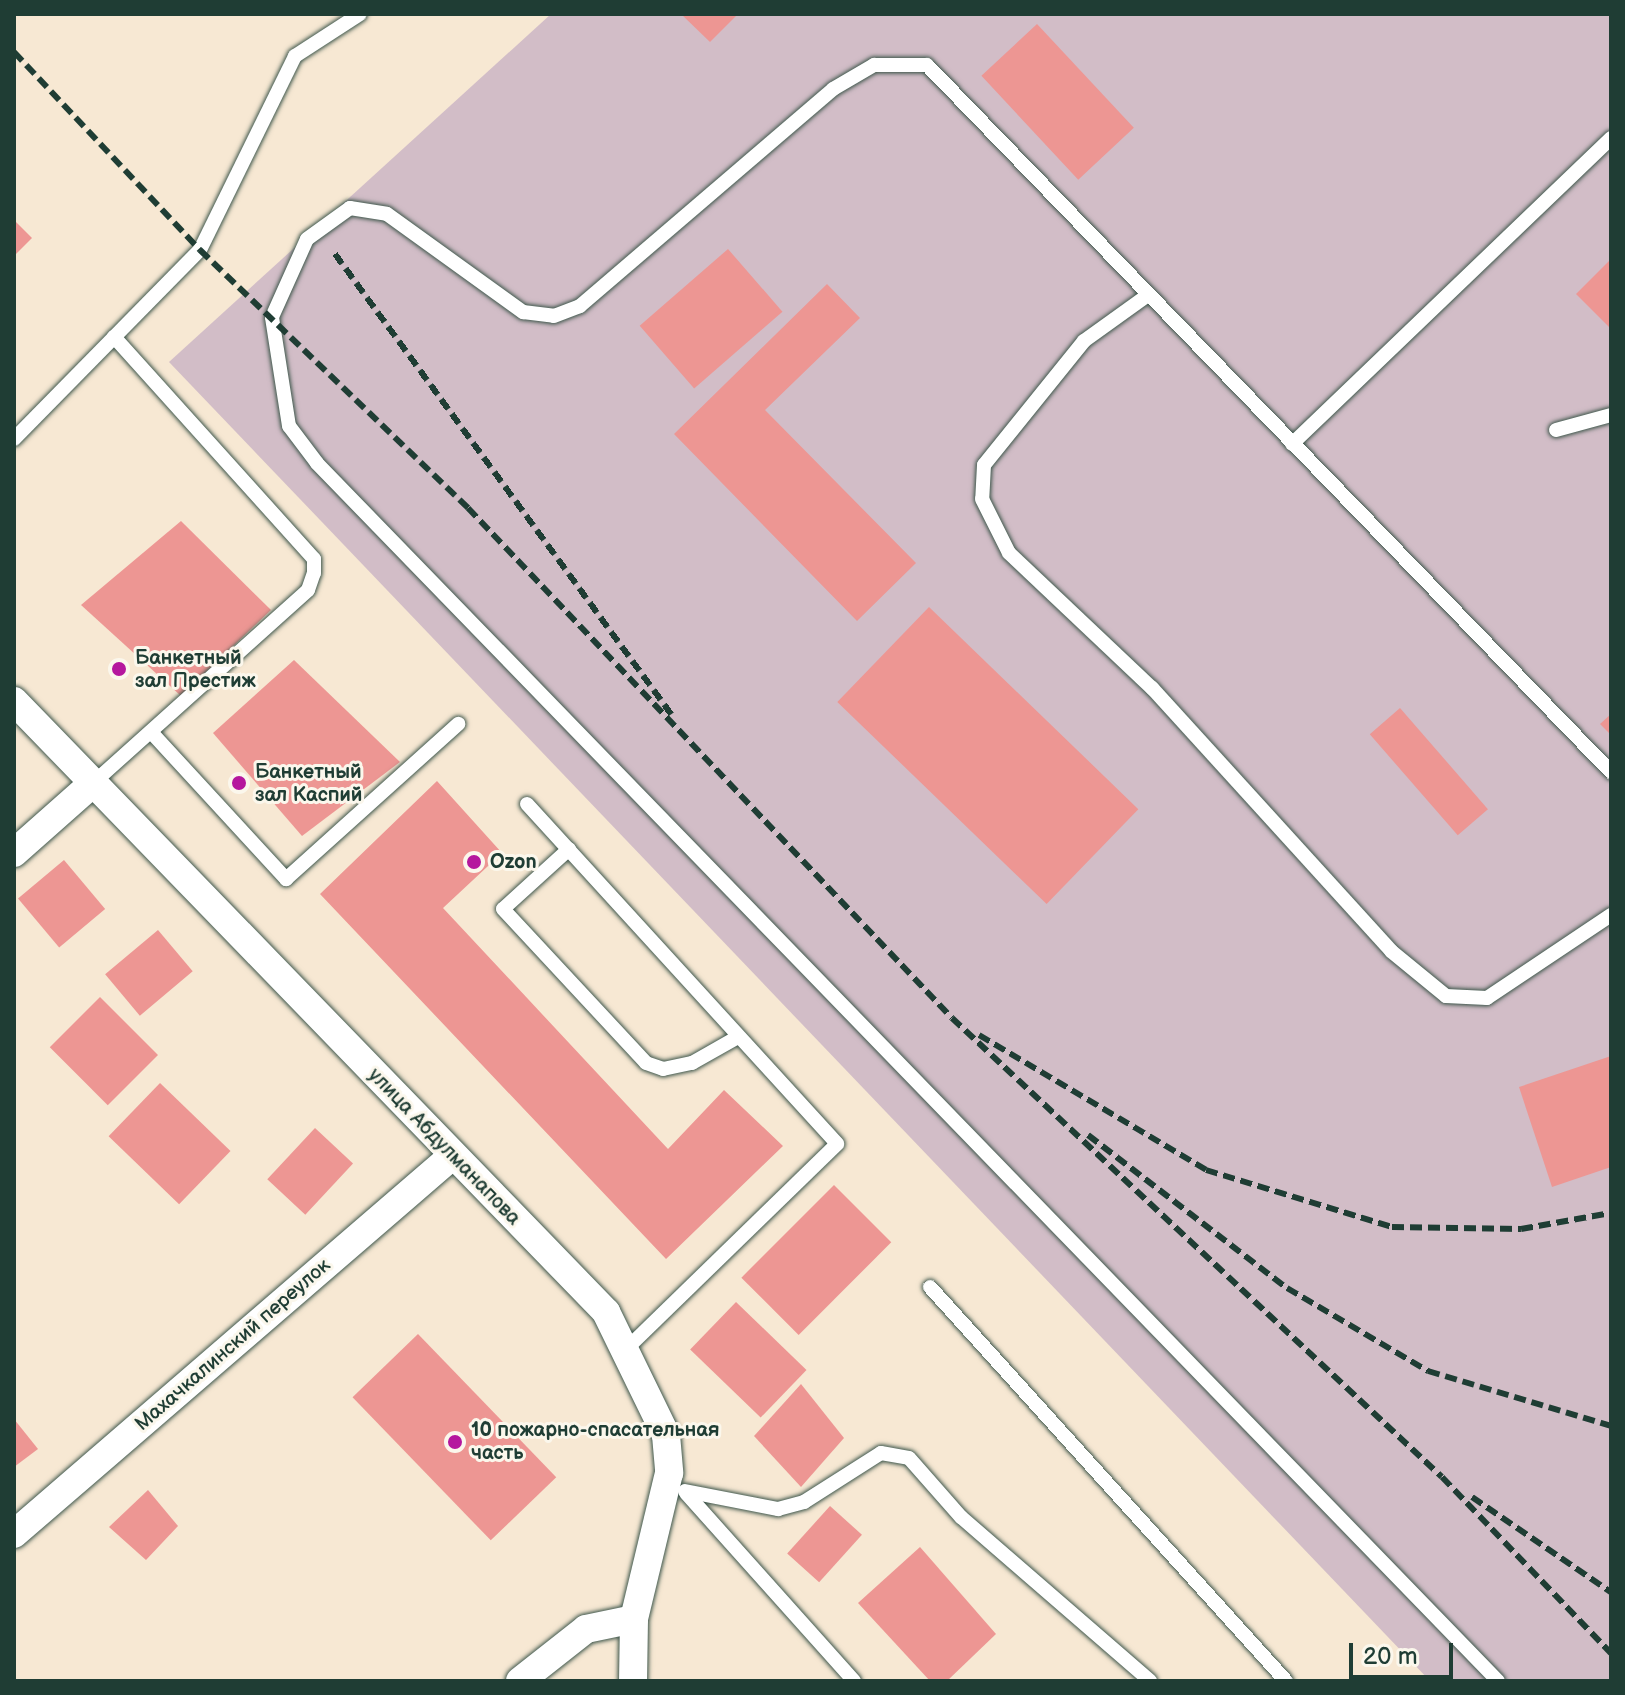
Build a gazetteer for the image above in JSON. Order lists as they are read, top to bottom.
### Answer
{
  "streets": {
    "street": ["улица Абдулманапова", "Махачкалинский переулок"]
  },
  "crossings": [
    ["улица Абдулманапова", "Махачкалинский переулок"]
  ],
  "places": [
    "Банкетный зал Престиж",
    "Банкетный зал Каспий",
    "Ozon",
    "10 пожарно-спасательная часть"
  ],
  "scale_bar": "20 m"
}
